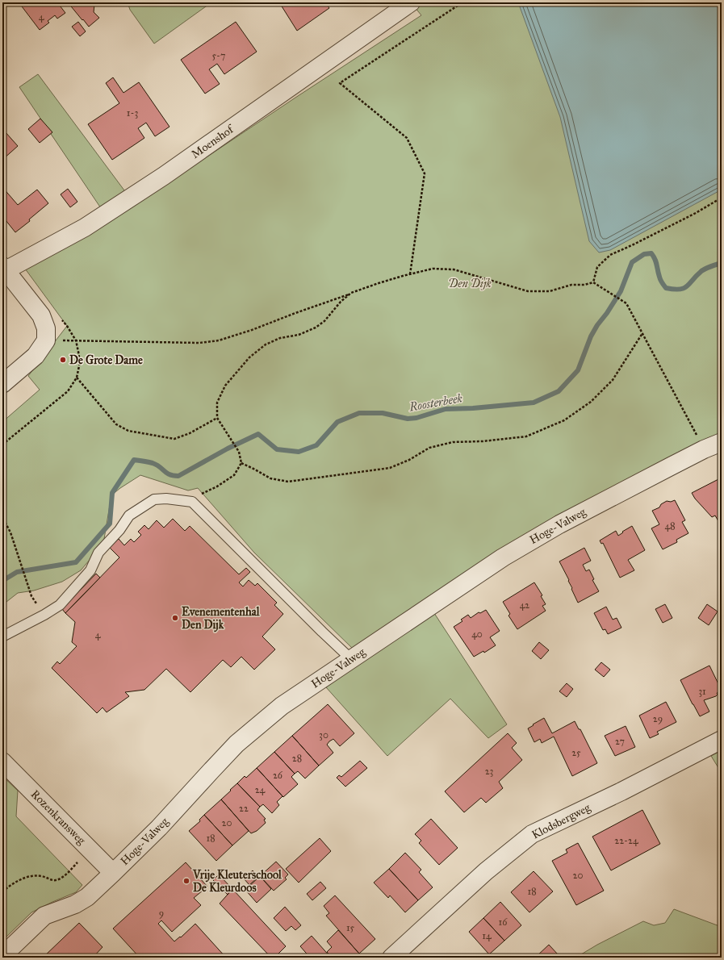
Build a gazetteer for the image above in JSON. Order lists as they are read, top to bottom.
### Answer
{
  "streets": {
    "street": [
      "Moenshof",
      "Hoge-Valweg",
      "Rozenkransweg",
      "Klodsbergweg"
    ]
  },
  "crossings": [
    ["Hoge-Valweg", "Rozenkransweg"]
  ],
  "water": ["Roosterbeek"],
  "parks": ["Den Dijk"],
  "places": ["De Grote Dame", "Evenementenhal Den Dijk", "Vrije Kleuterschool De Kleurdoos"],
  "house_numbers": [
    "4",
    "5-7",
    "1-3",
    "48",
    "42",
    "40",
    "4",
    "31",
    "29",
    "30",
    "27",
    "25",
    "28",
    "23",
    "26",
    "24",
    "22",
    "20",
    "18",
    "22-24",
    "20",
    "18",
    "9",
    "16",
    "15",
    "14"
  ]
}
